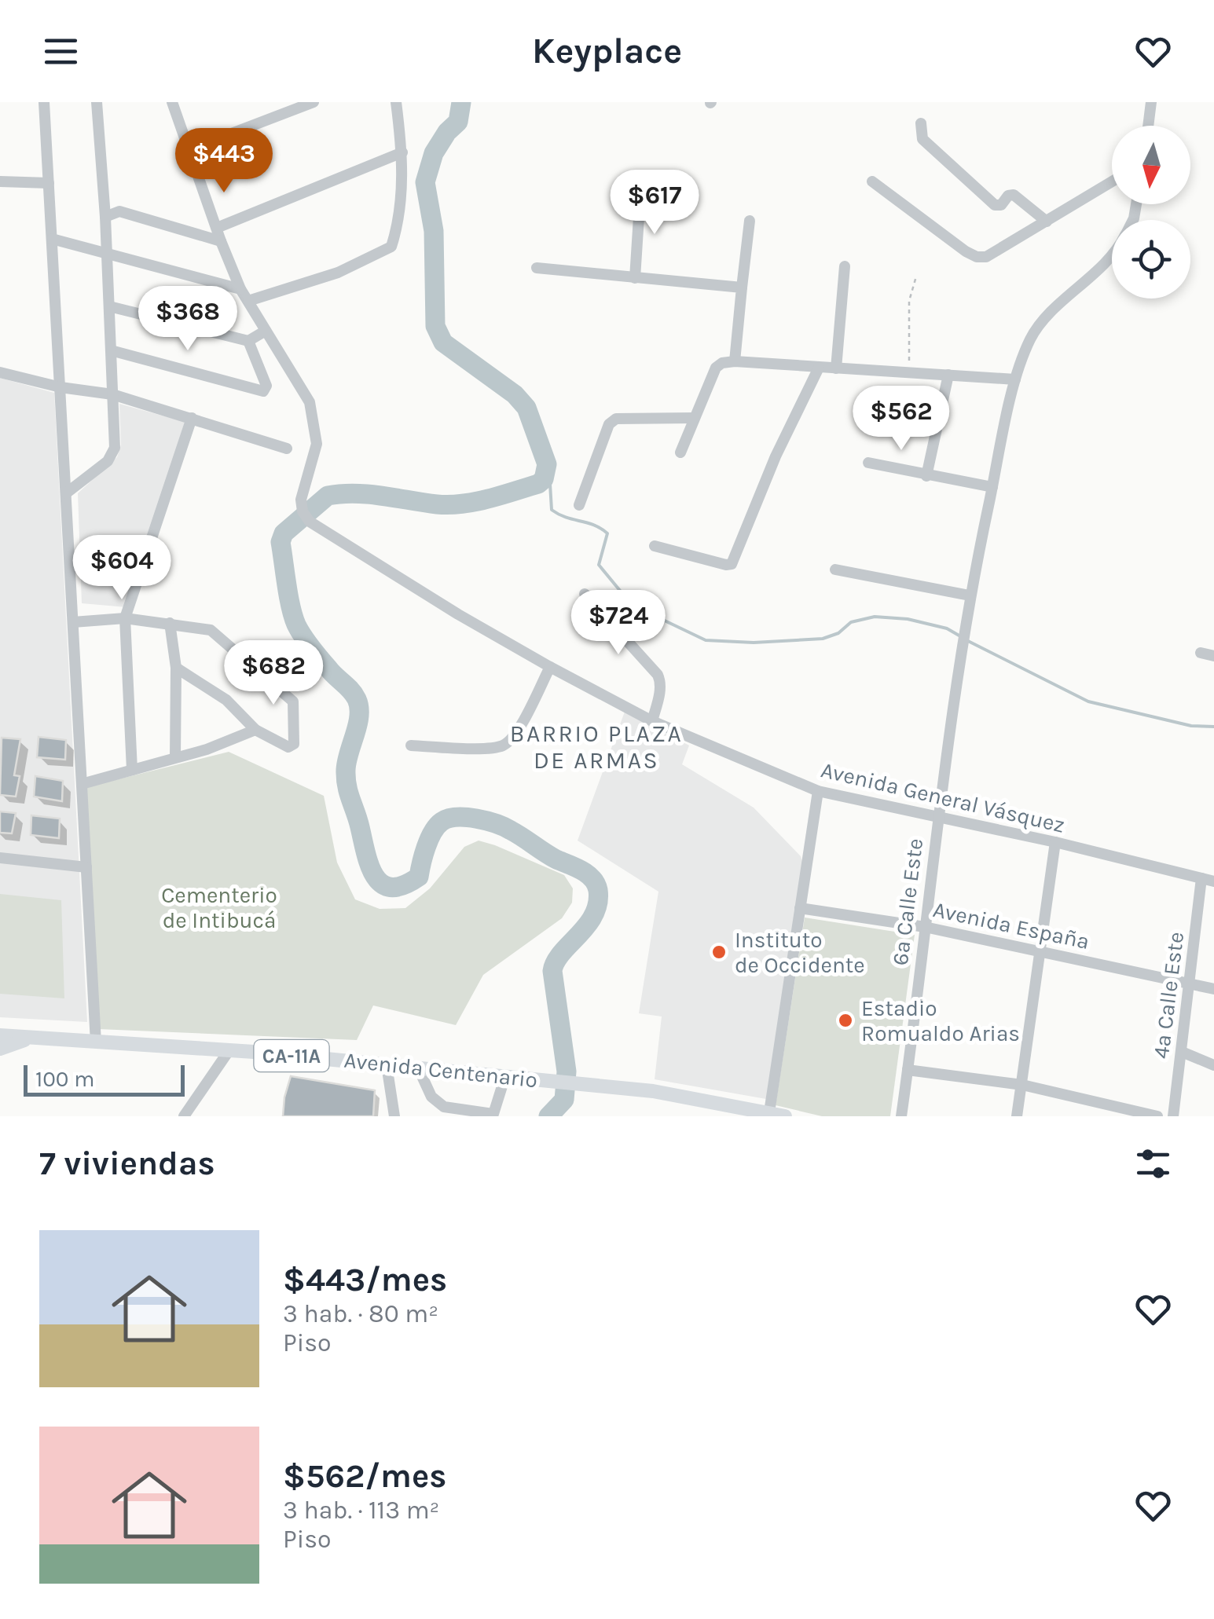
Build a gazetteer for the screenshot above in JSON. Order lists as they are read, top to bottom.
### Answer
{
  "streets": {
    "main road": ["CA-11A", "Avenida Centenario"],
    "street": [
      "Avenida General Vásquez",
      "6a Calle Este",
      "Avenida España",
      "4a Calle Este"
    ]
  },
  "crossings": [
    ["Avenida General Vásquez", "6a Calle Este"],
    ["Avenida General Vásquez", "4a Calle Este"],
    ["6a Calle Este", "Avenida España"],
    ["Avenida España", "4a Calle Este"]
  ],
  "districts": ["BARRIO PLAZA DE ARMAS"],
  "parks": ["Cementerio de Intibucá"],
  "places": ["Instituto de Occidente", "Estadio Romualdo Arias"],
  "scale_bar": "100 m",
  "north": "bottom",
  "page": {
    "header": "Keyplace",
    "price": [
      "$443",
      "$617",
      "$368",
      "$562",
      "$604",
      "$724",
      "$682"
    ],
    "scale": "100 m",
    "heading": "7 viviendas",
    "list": [
      {
        "name": "$443/mes",
        "note": "3 hab. · 80 m² · Piso"
      },
      {
        "name": "$562/mes",
        "note": "3 hab. · 113 m² · Piso"
      }
    ]
  }
}
